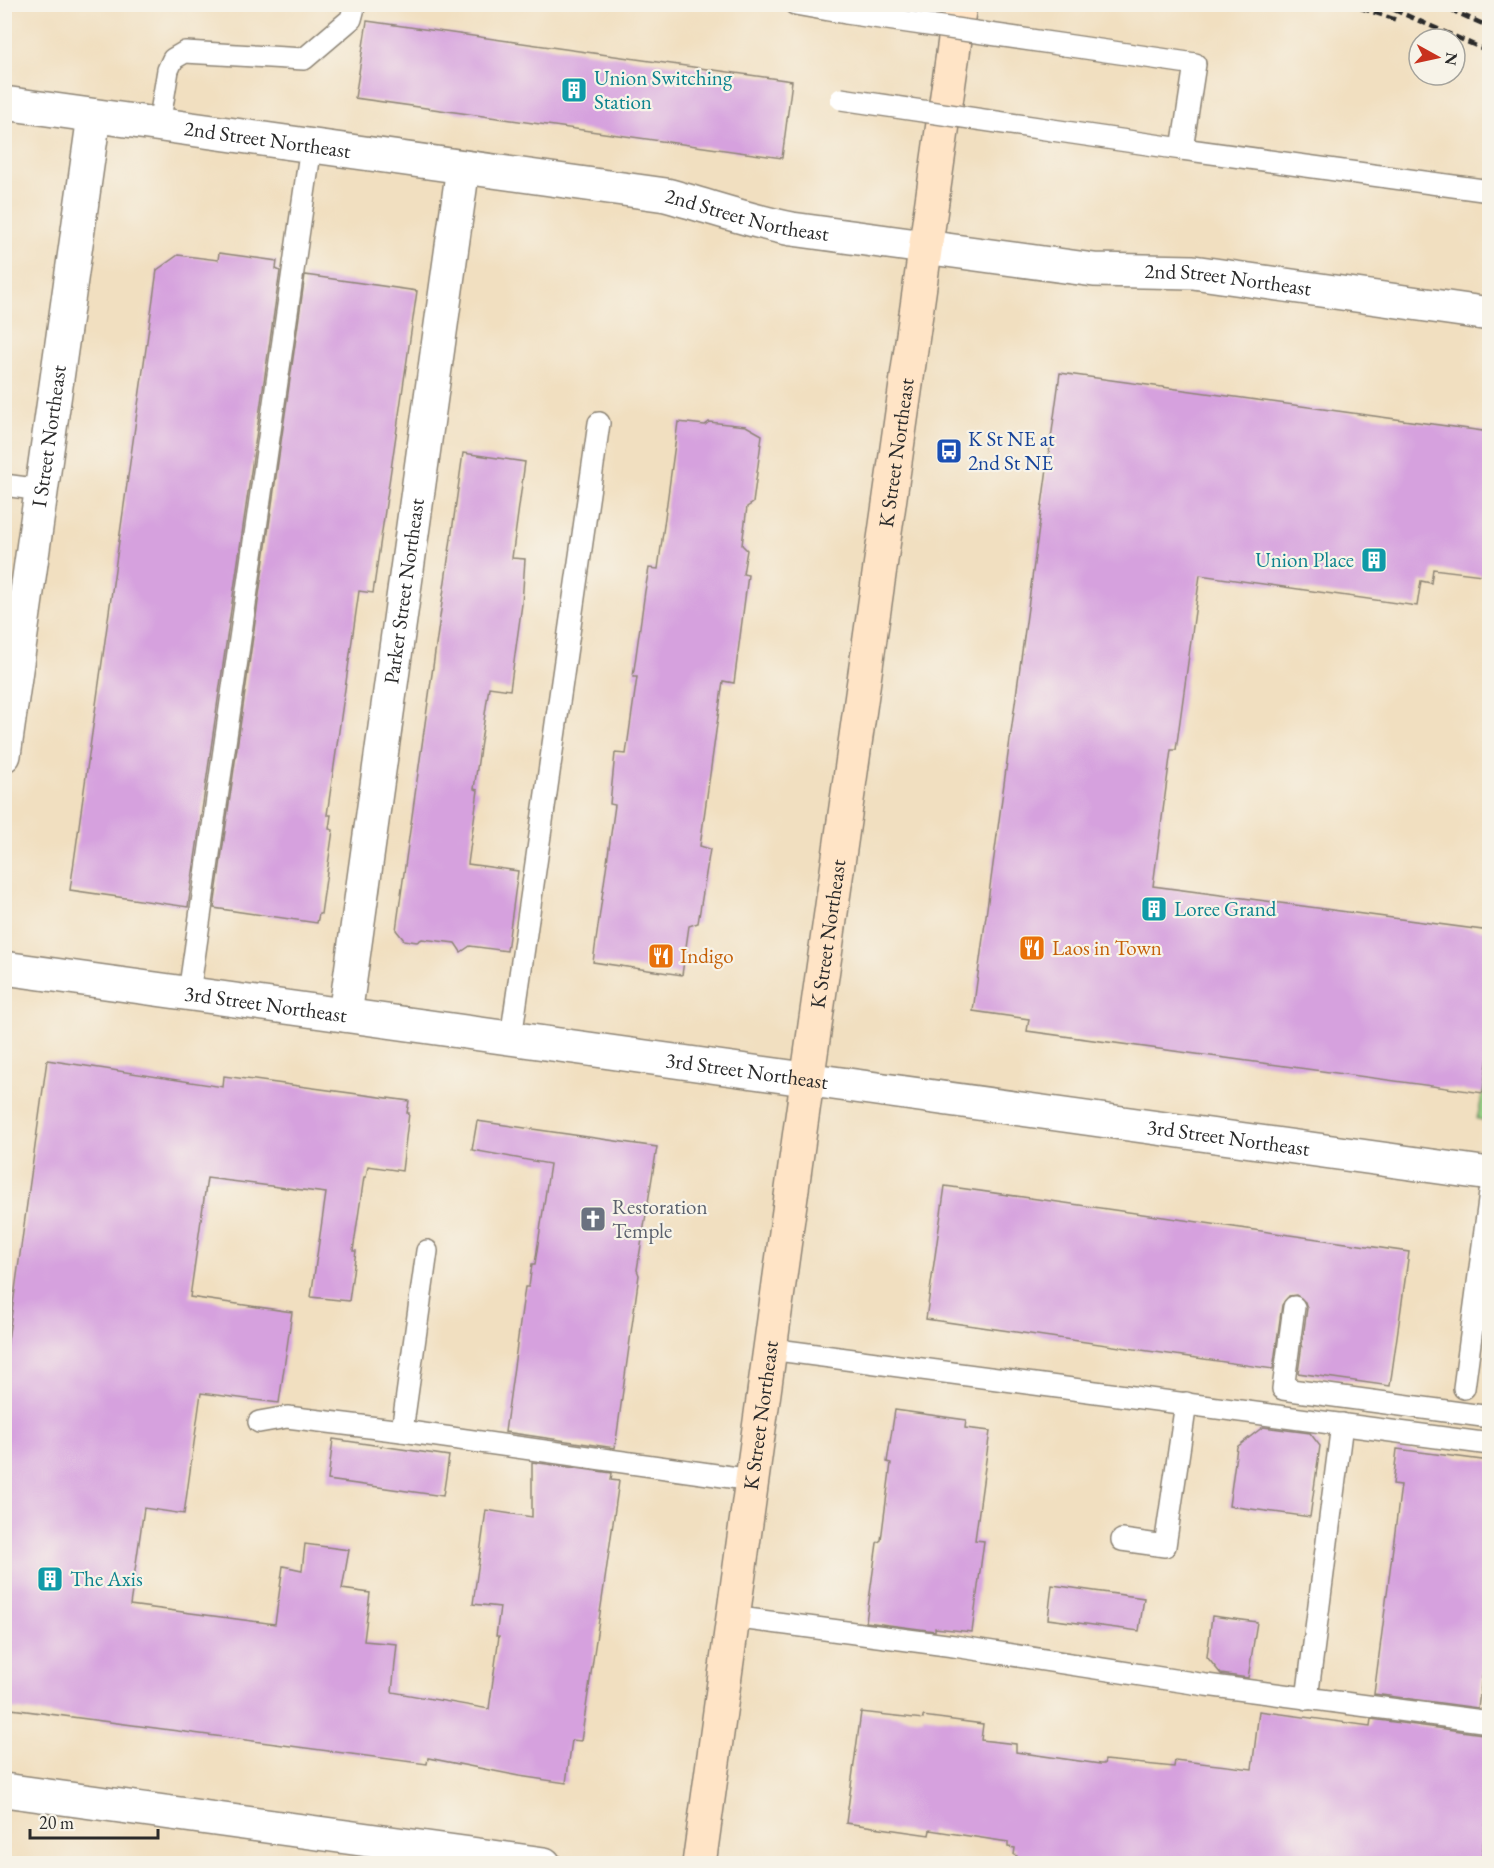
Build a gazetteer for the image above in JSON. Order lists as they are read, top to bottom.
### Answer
{
  "streets": {
    "main road": ["K Street Northeast"],
    "street": [
      "2nd Street Northeast",
      "I Street Northeast",
      "Parker Street Northeast",
      "3rd Street Northeast"
    ]
  },
  "crossings": [
    ["2nd Street Northeast", "I Street Northeast"],
    ["2nd Street Northeast", "K Street Northeast"],
    ["2nd Street Northeast", "Parker Street Northeast"],
    ["K Street Northeast", "3rd Street Northeast"],
    ["Parker Street Northeast", "3rd Street Northeast"]
  ],
  "places": {
    "building": [
      "Union Switching Station",
      "Union Place",
      "Loree Grand",
      "The Axis"
    ],
    "bus stop": ["K St NE at 2nd St NE"],
    "restaurant": ["Laos in Town", "Indigo"],
    "church": ["Restoration Temple"]
  },
  "scale_bar": "20 m",
  "north": "right"
}
